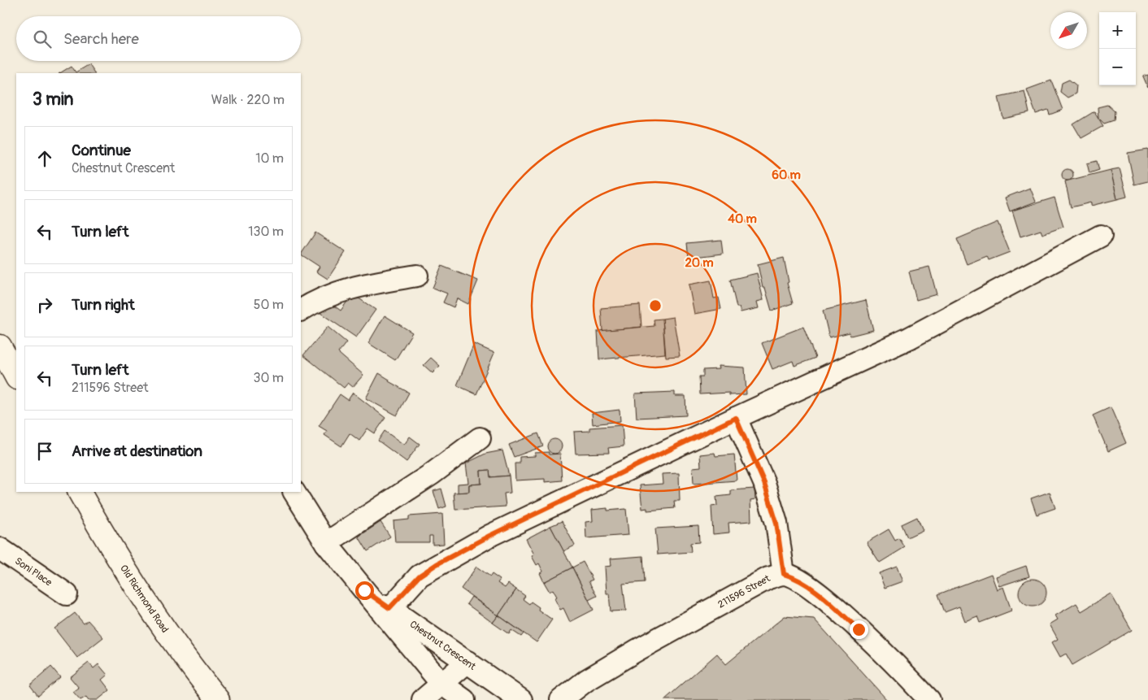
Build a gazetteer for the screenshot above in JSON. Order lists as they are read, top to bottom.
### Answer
{
  "streets": {
    "street": [
      "Soni Place",
      "211596 Street",
      "Old Richmond Road",
      "Chestnut Crescent"
    ]
  },
  "north": "bottom left",
  "page": {
    "map_buttons": ["+", "−"],
    "search": "Search here",
    "heading": ["3 min", "Walk · 220 m"],
    "list": [
      ["Continue", "Chestnut Crescent", "10 m"],
      ["Turn left", "130 m"],
      ["Turn right", "50 m"],
      ["Turn left", "211596 Street", "30 m"],
      "Arrive at destination"
    ]
  },
  "rings": ["60 m", "40 m", "20 m"]
}
